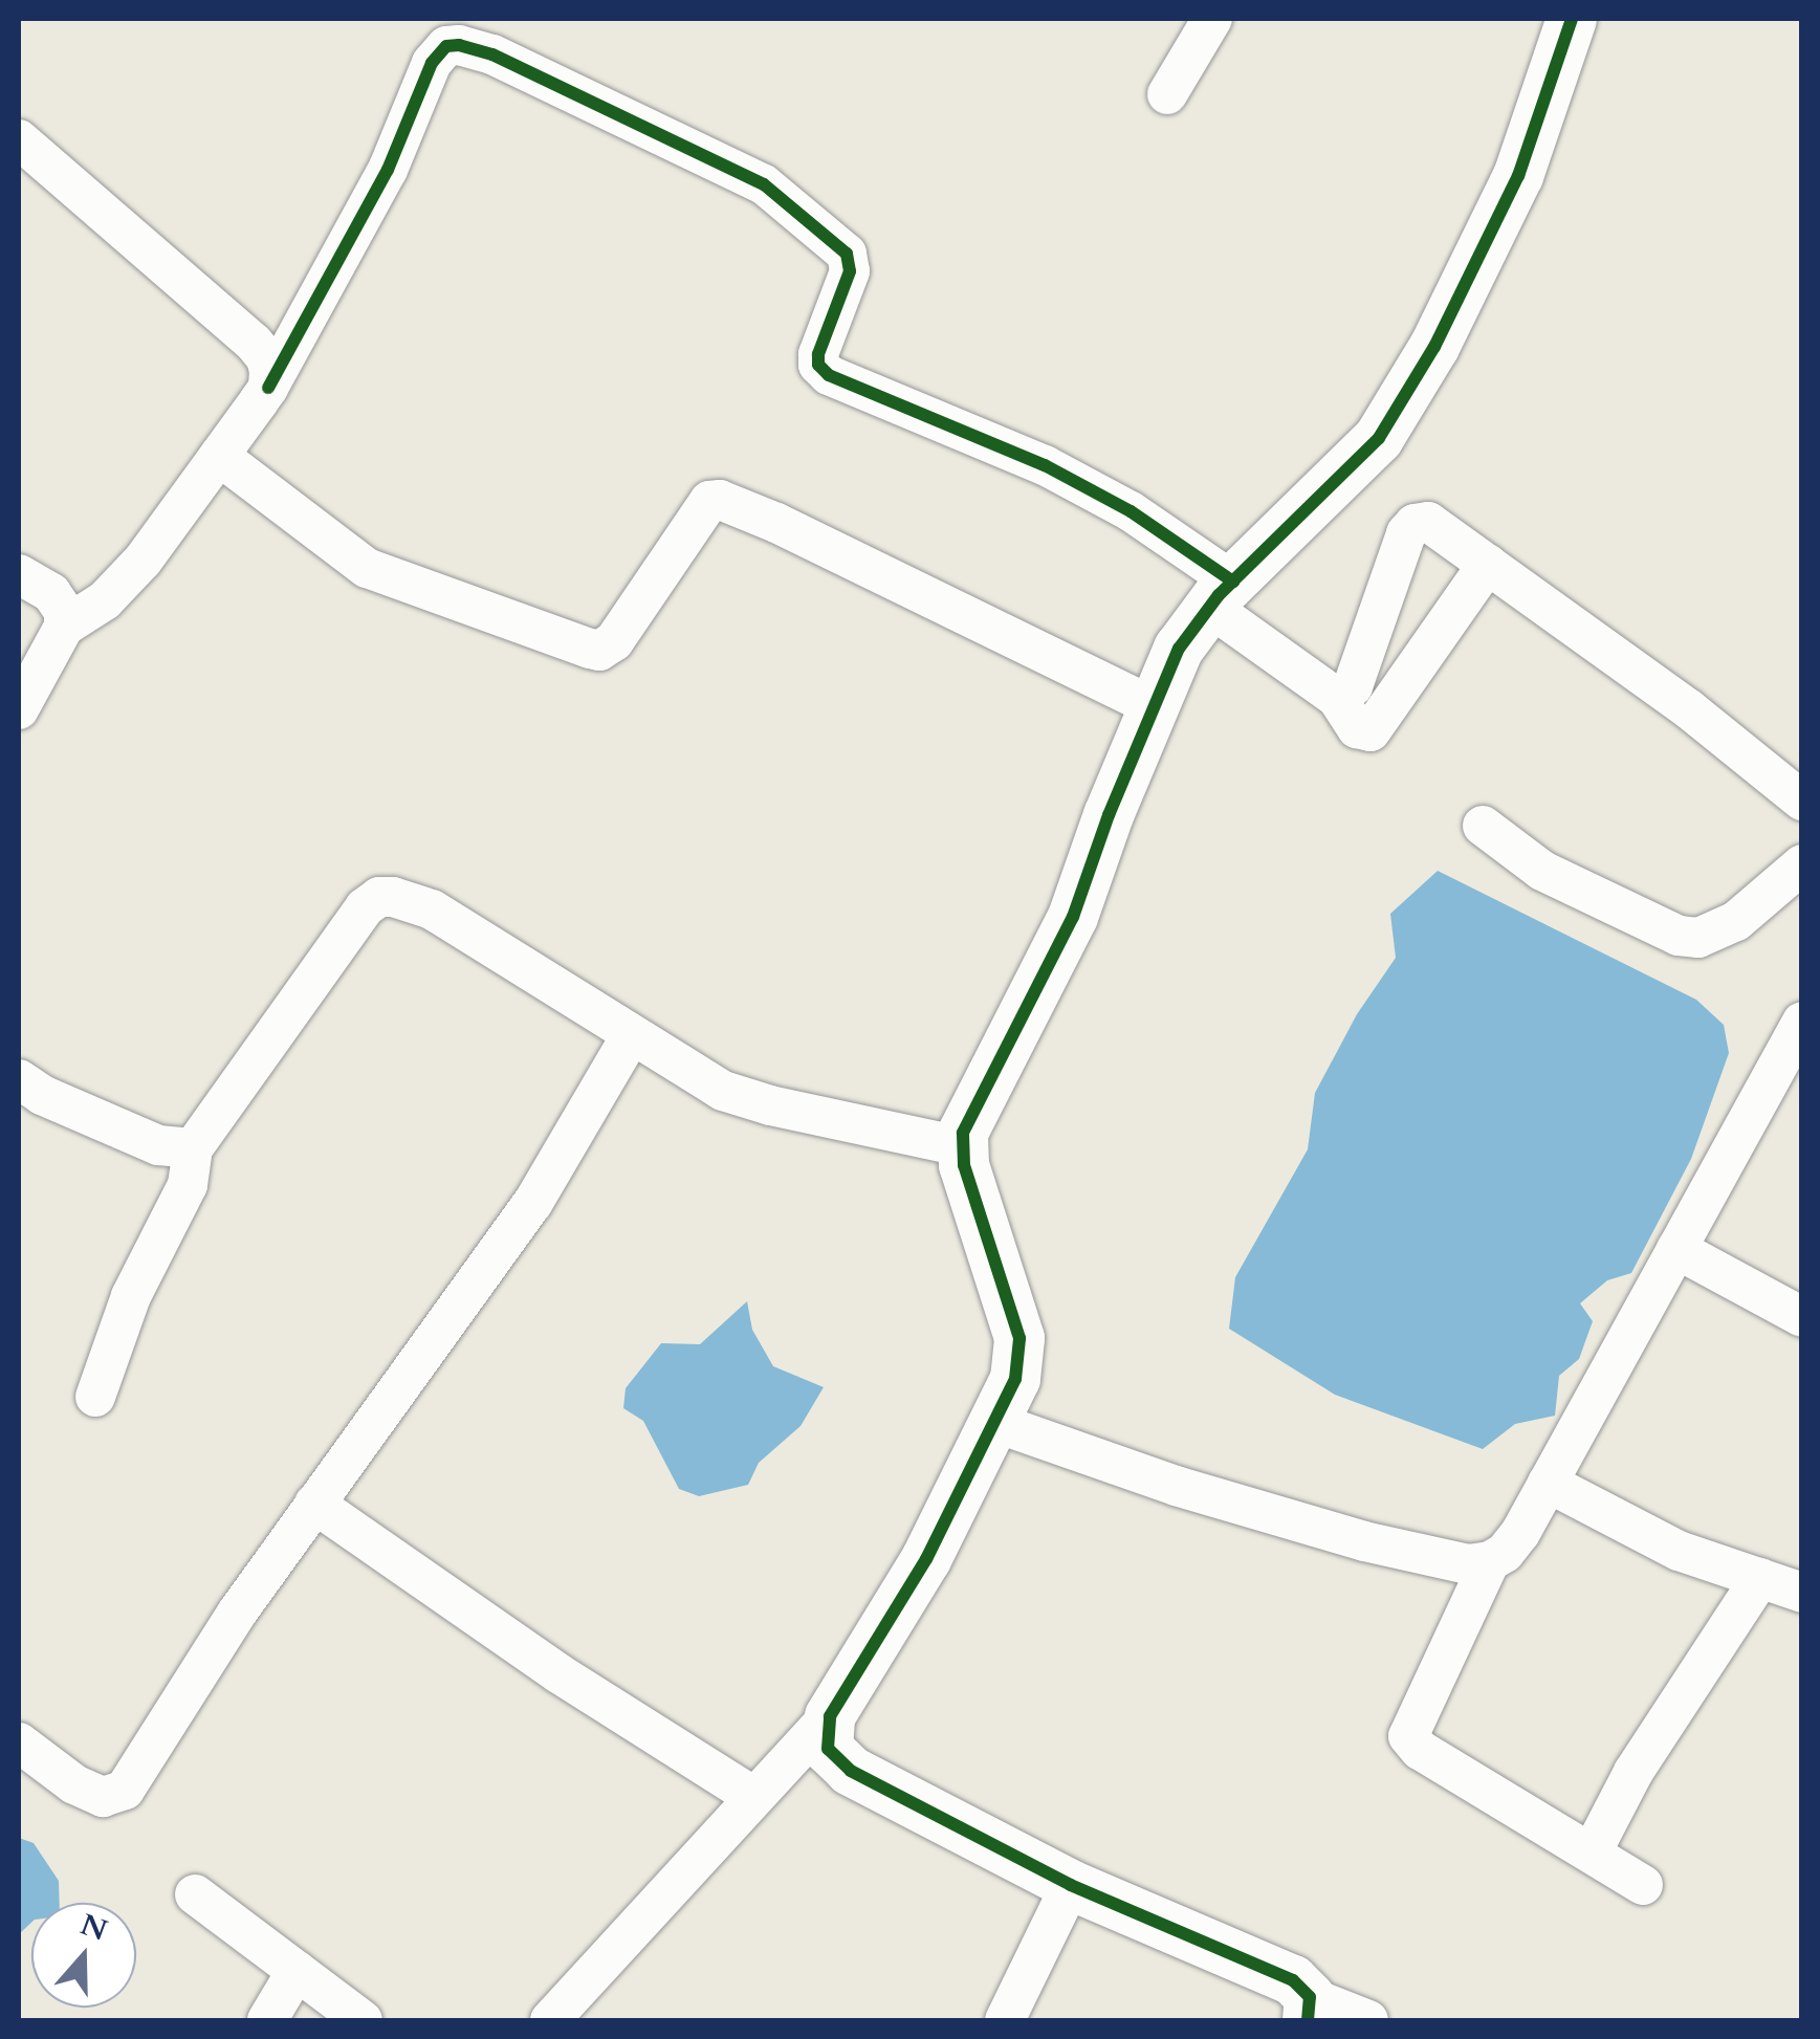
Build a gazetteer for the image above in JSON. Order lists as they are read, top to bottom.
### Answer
{
  "north": "top"
}
